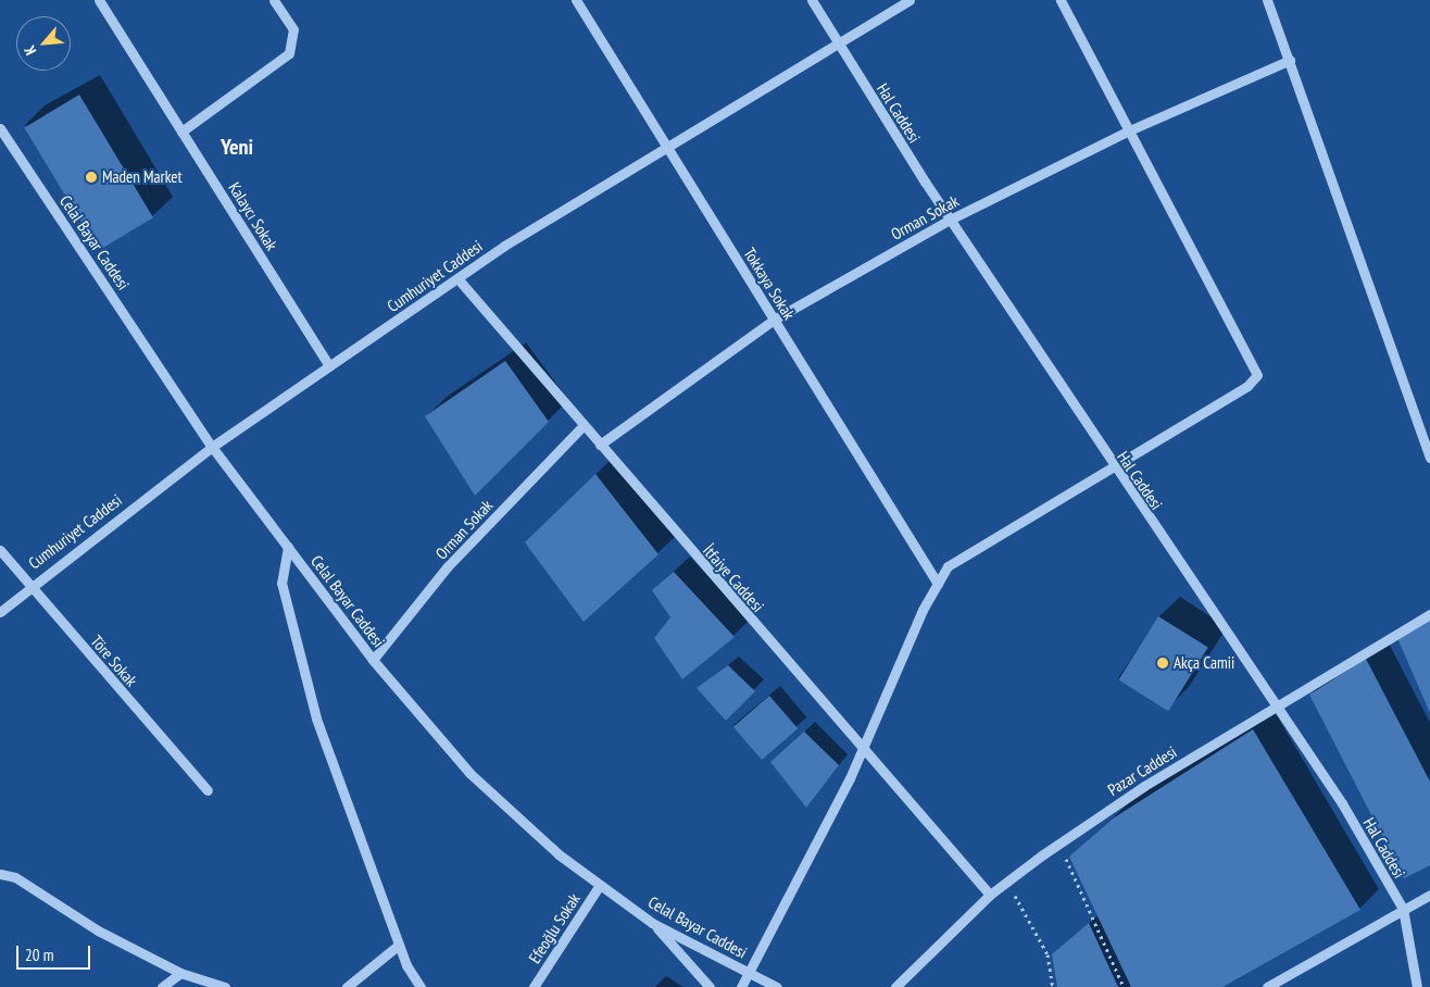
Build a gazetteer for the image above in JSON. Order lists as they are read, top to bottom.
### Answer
{
  "streets": {
    "street": [
      "Hal Caddesi",
      "Kalaycı Sokak",
      "Orman Sokak",
      "Celal Bayar Caddesi",
      "Cumhuriyet Caddesi",
      "Tokkaya Sokak",
      "İtfaiye Caddesi",
      "Töre Sokak",
      "Pazar Caddesi",
      "Efeoğlu Sokak"
    ]
  },
  "crossings": [
    ["Hal Caddesi", "Orman Sokak"],
    ["Hal Caddesi", "Cumhuriyet Caddesi"],
    ["Hal Caddesi", "Pazar Caddesi"],
    ["Kalaycı Sokak", "Cumhuriyet Caddesi"],
    ["Orman Sokak", "Celal Bayar Caddesi"],
    ["Orman Sokak", "Tokkaya Sokak"],
    ["Orman Sokak", "İtfaiye Caddesi"],
    ["Celal Bayar Caddesi", "Cumhuriyet Caddesi"],
    ["Celal Bayar Caddesi", "Efeoğlu Sokak"],
    ["Cumhuriyet Caddesi", "Tokkaya Sokak"],
    ["Cumhuriyet Caddesi", "İtfaiye Caddesi"],
    ["Cumhuriyet Caddesi", "Töre Sokak"],
    ["İtfaiye Caddesi", "Pazar Caddesi"]
  ],
  "districts": ["Yeni"],
  "places": ["Maden Market", "Akça Camii"],
  "scale_bar": "20 m",
  "north": "bottom left"
}
